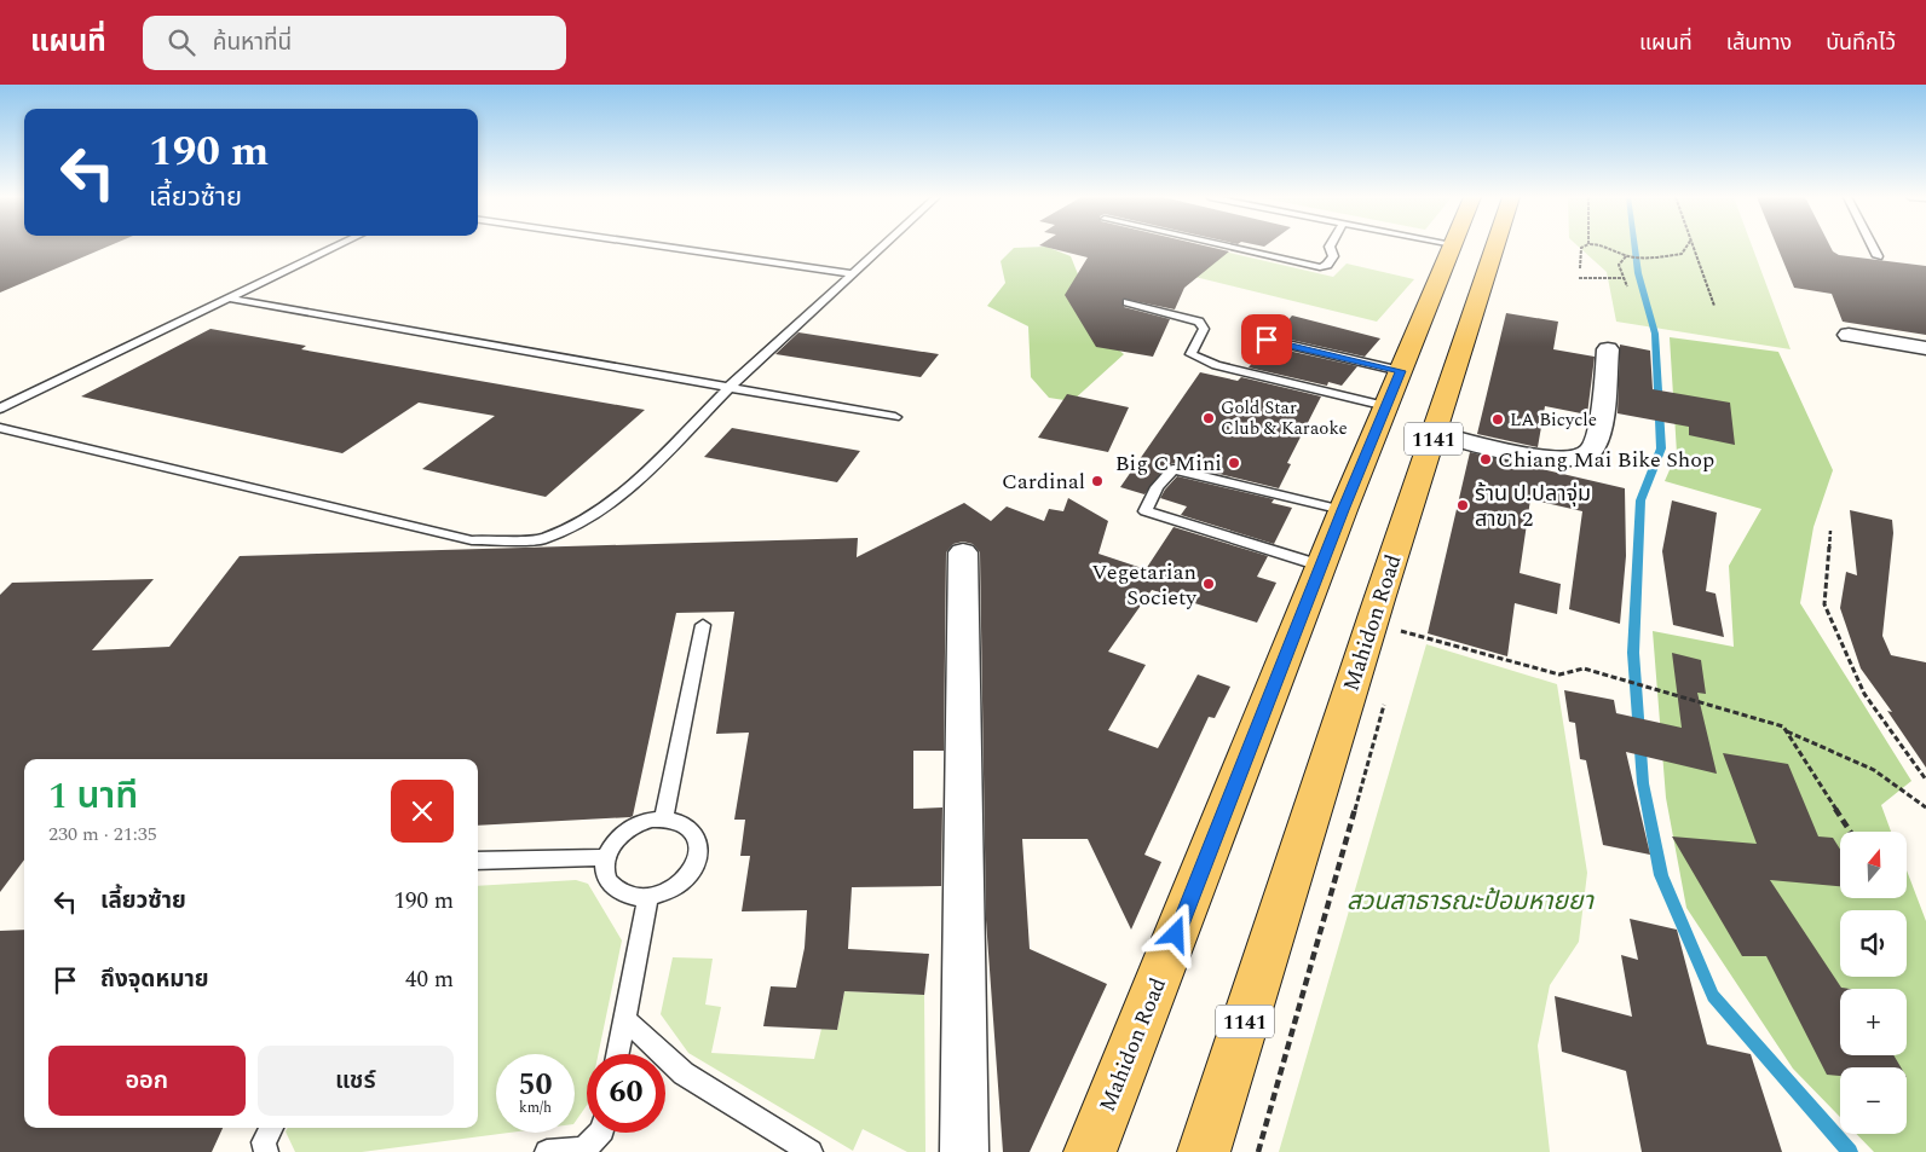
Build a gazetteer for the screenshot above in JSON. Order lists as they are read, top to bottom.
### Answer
{
  "streets": {
    "main road": ["1141", "Mahidon Road"]
  },
  "parks": ["สวนสาธารณะป้อมหายยา"],
  "places": [
    "Gold Star Club & Karaoke",
    "LA Bicycle",
    "Chiang Mai Bike Shop",
    "Big C Mini",
    "Cardinal",
    "ร้าน ป.ปลาจุ่ม สาขา 2",
    "Vegetarian Society"
  ],
  "north": "top",
  "page": {
    "header": "แผนที่",
    "search": "ค้นหาที่นี่",
    "nav": ["แผนที่", "เส้นทาง", "บันทึกไว้"],
    "turn": ["190 m", "เลี้ยวซ้าย"],
    "heading": ["1 นาที", "230 m · 21:35"],
    "map_buttons": ["+", "−"],
    "list": [
      {
        "name": "เลี้ยวซ้าย",
        "value": "190 m"
      },
      {
        "name": "ถึงจุดหมาย",
        "value": "40 m"
      }
    ],
    "buttons": ["ออก", "แชร์"],
    "speed": "50 km/h",
    "limit": "60"
  }
}
